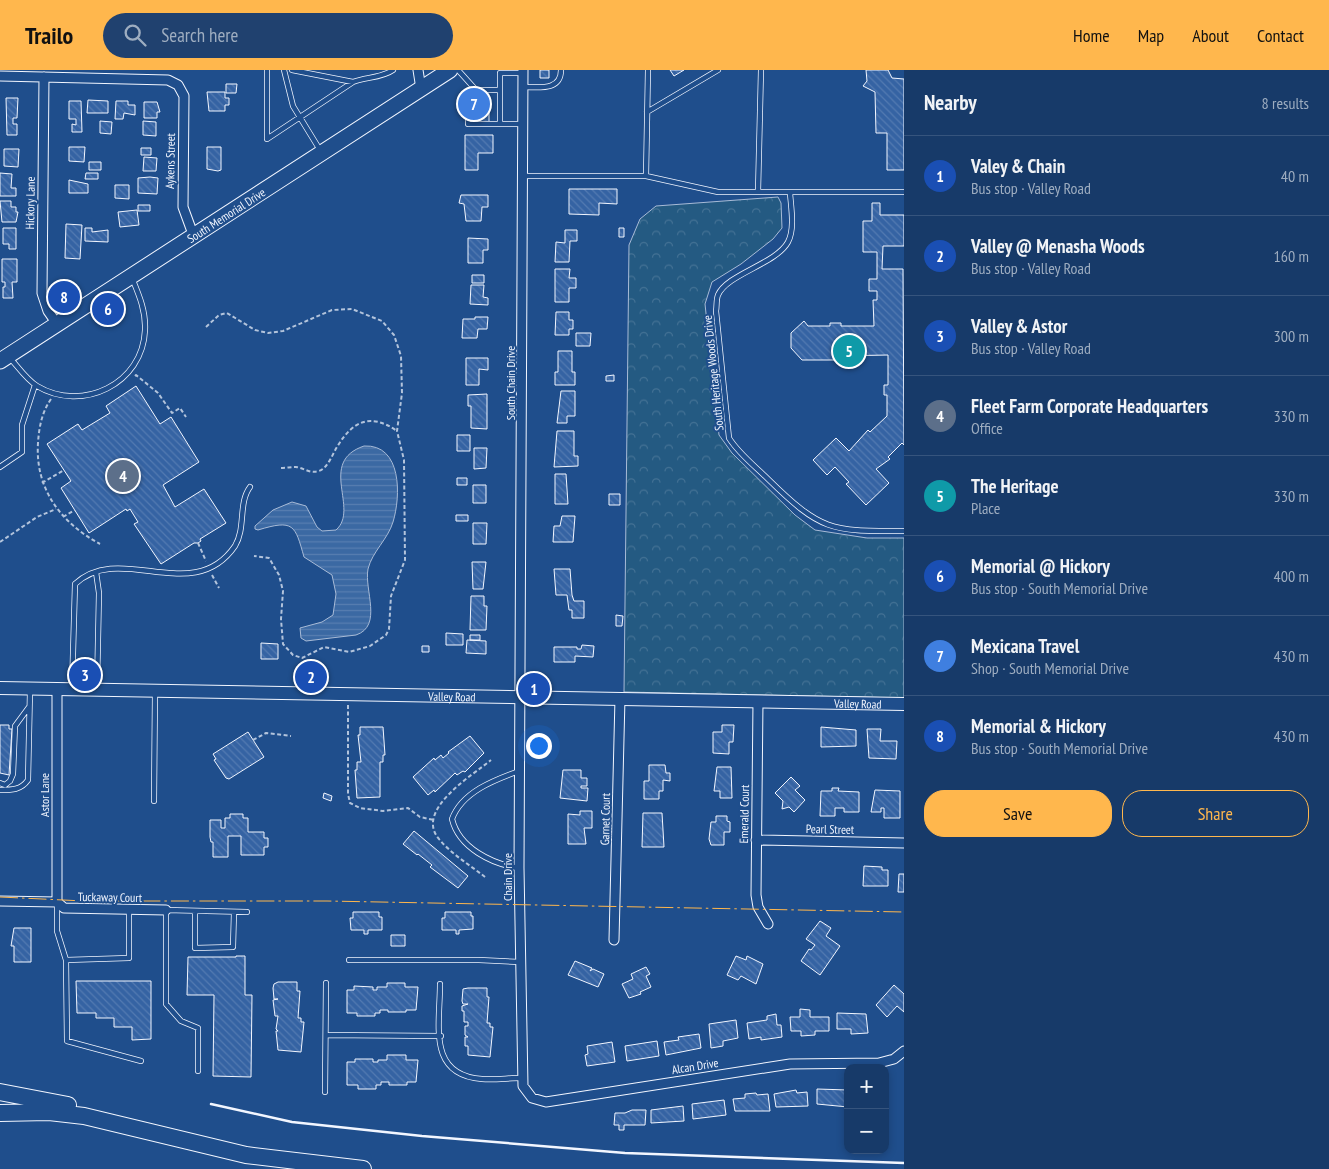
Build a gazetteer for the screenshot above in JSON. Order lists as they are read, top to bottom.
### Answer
{
  "streets": {
    "main road": ["South Memorial Drive"],
    "street": [
      "Aykens Street",
      "Hickory Lane",
      "South Chain Drive",
      "Valley Road",
      "Astor Lane",
      "Emerald Court",
      "Garnet Court",
      "Pearl Street",
      "Chain Drive",
      "Tuckaway Court",
      "Alcan Drive"
    ],
    "lane": ["South Heritage Woods Drive"]
  },
  "crossings": [
    ["Aykens Street", "Hickory Lane"],
    ["Aykens Street", "South Memorial Drive"],
    ["Hickory Lane", "South Memorial Drive"],
    ["South Chain Drive", "Valley Road"],
    ["South Chain Drive", "Chain Drive"],
    ["Valley Road", "Astor Lane"],
    ["Valley Road", "Emerald Court"],
    ["Valley Road", "Garnet Court"],
    ["Valley Road", "Chain Drive"],
    ["Astor Lane", "Tuckaway Court"],
    ["Emerald Court", "Pearl Street"],
    ["Chain Drive", "Alcan Drive"]
  ],
  "page": {
    "header": "Trailo",
    "search": "Search here",
    "nav": [
      "Home",
      "Map",
      "About",
      "Contact"
    ],
    "heading": ["Nearby", "8 results"],
    "pins": [
      "7",
      "8",
      "6",
      "5",
      "4",
      "3",
      "2",
      "1"
    ],
    "list": [
      {
        "mark": "1",
        "name": "Valey & Chain",
        "note": "Bus stop · Valley Road",
        "value": "40 m"
      },
      {
        "mark": "2",
        "name": "Valley @ Menasha Woods",
        "note": "Bus stop · Valley Road",
        "value": "160 m"
      },
      {
        "mark": "3",
        "name": "Valley & Astor",
        "note": "Bus stop · Valley Road",
        "value": "300 m"
      },
      {
        "mark": "4",
        "name": "Fleet Farm Corporate Headquarters",
        "note": "Office",
        "value": "330 m"
      },
      {
        "mark": "5",
        "name": "The Heritage",
        "note": "Place",
        "value": "330 m"
      },
      {
        "mark": "6",
        "name": "Memorial @ Hickory",
        "note": "Bus stop · South Memorial Drive",
        "value": "400 m"
      },
      {
        "mark": "7",
        "name": "Mexicana Travel",
        "note": "Shop · South Memorial Drive",
        "value": "430 m"
      },
      {
        "mark": "8",
        "name": "Memorial & Hickory",
        "note": "Bus stop · South Memorial Drive",
        "value": "430 m"
      }
    ],
    "buttons": ["Save", "Share"],
    "map_buttons": ["+", "−"]
  }
}
